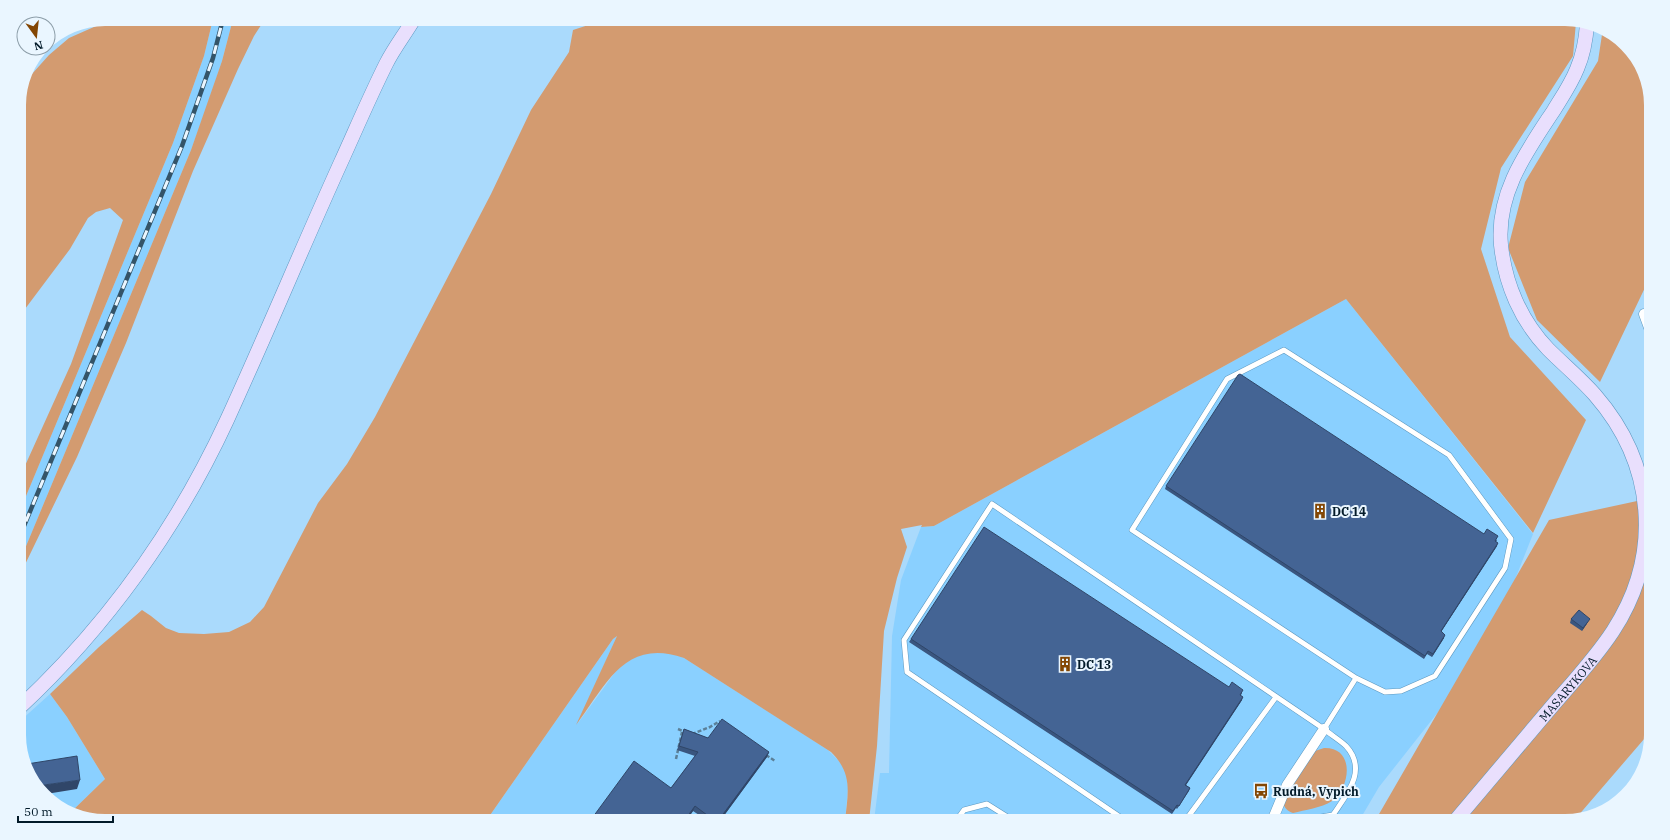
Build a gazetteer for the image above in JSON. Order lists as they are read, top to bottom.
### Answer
{
  "streets": {
    "main road": ["MASARYKOVA"]
  },
  "places": {
    "building": ["DC 14", "DC 13"],
    "bus stop": ["Rudná, Vypich"]
  },
  "scale_bar": "50 m",
  "north": "bottom"
}
